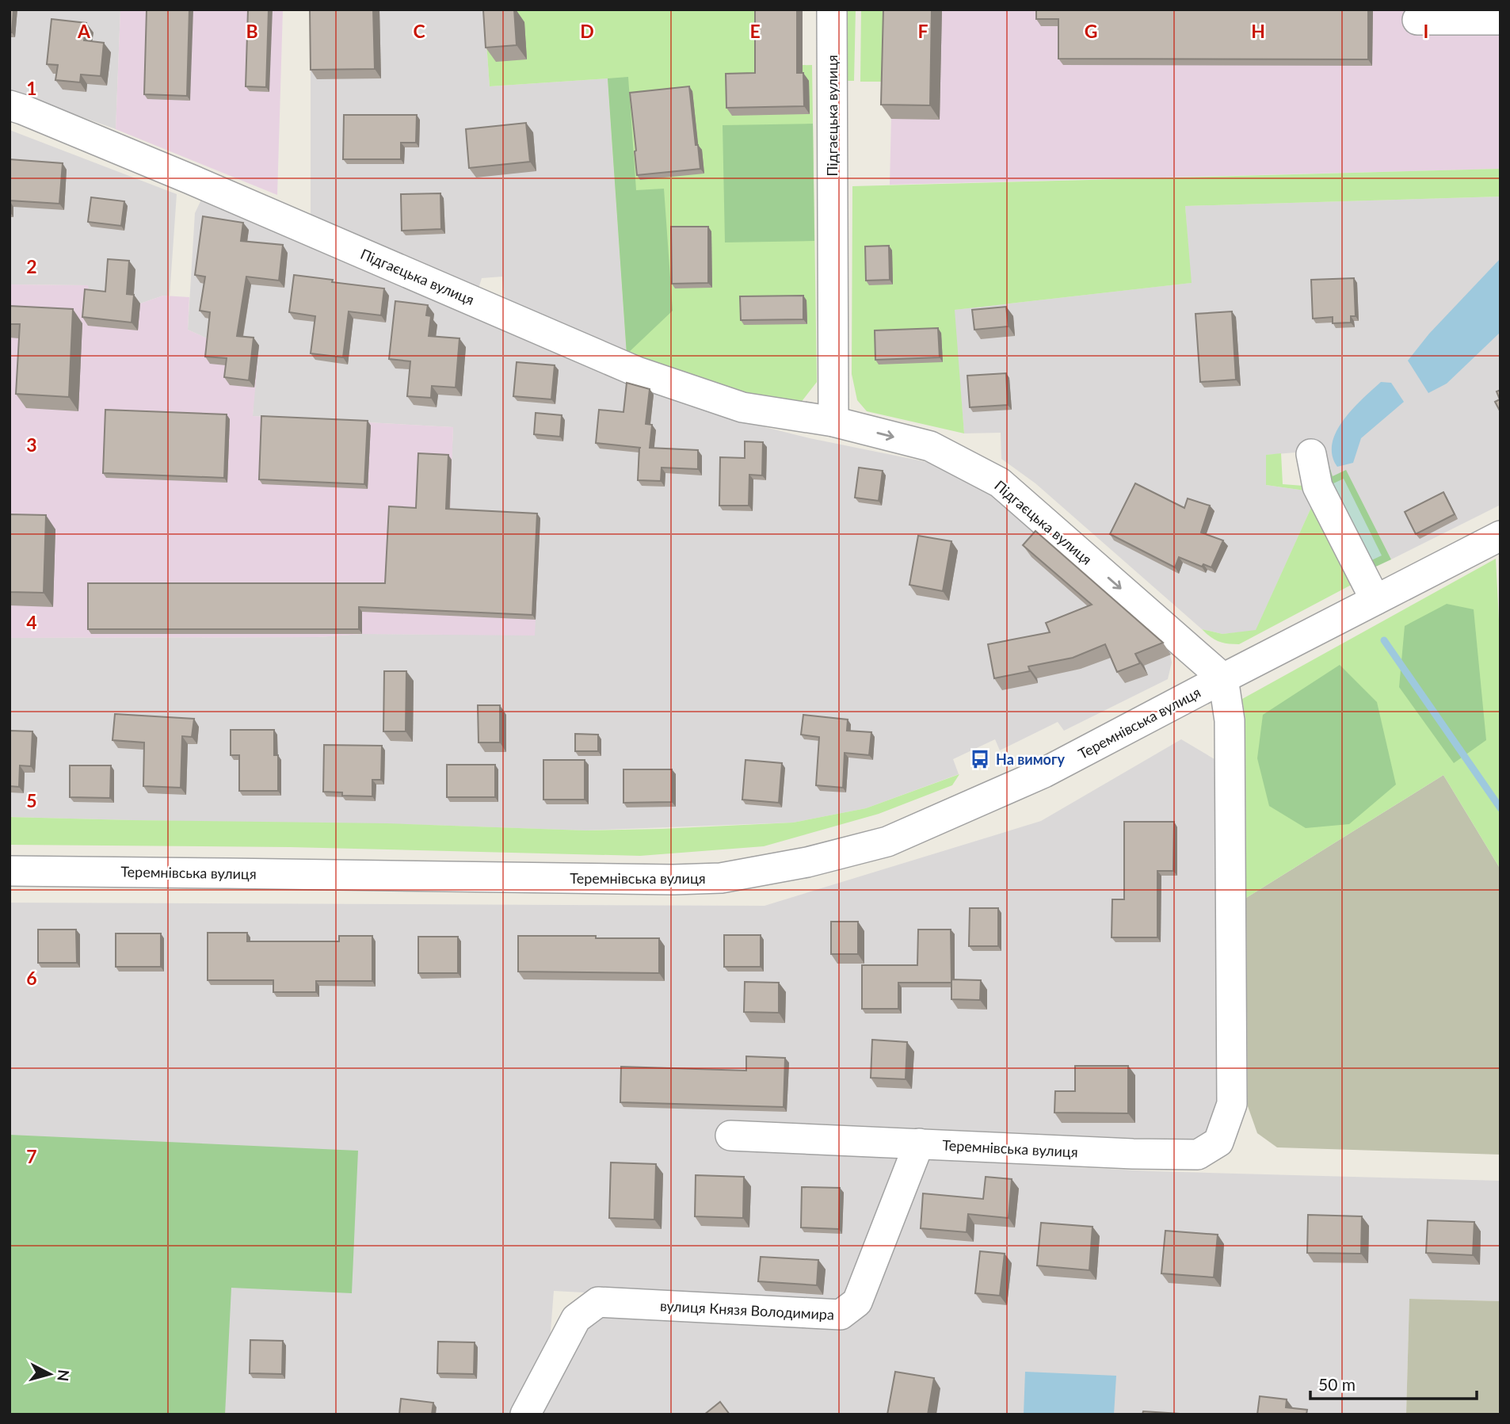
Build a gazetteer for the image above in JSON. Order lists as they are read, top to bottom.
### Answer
{
  "streets": {
    "street": ["Підгаєцька вулиця", "Теремнівська вулиця", "вулиця Князя Володимира"]
  },
  "crossings": [
    ["Підгаєцька вулиця", "Теремнівська вулиця"],
    ["Теремнівська вулиця", "вулиця Князя Володимира"]
  ],
  "places": {
    "bus stop": ["На вимогу"]
  },
  "scale_bar": "50 m",
  "north": "right",
  "grid": {
    "columns": [
      "A",
      "B",
      "C",
      "D",
      "E",
      "F",
      "G",
      "H",
      "I"
    ],
    "rows": [
      "1",
      "2",
      "3",
      "4",
      "5",
      "6",
      "7"
    ]
  }
}
